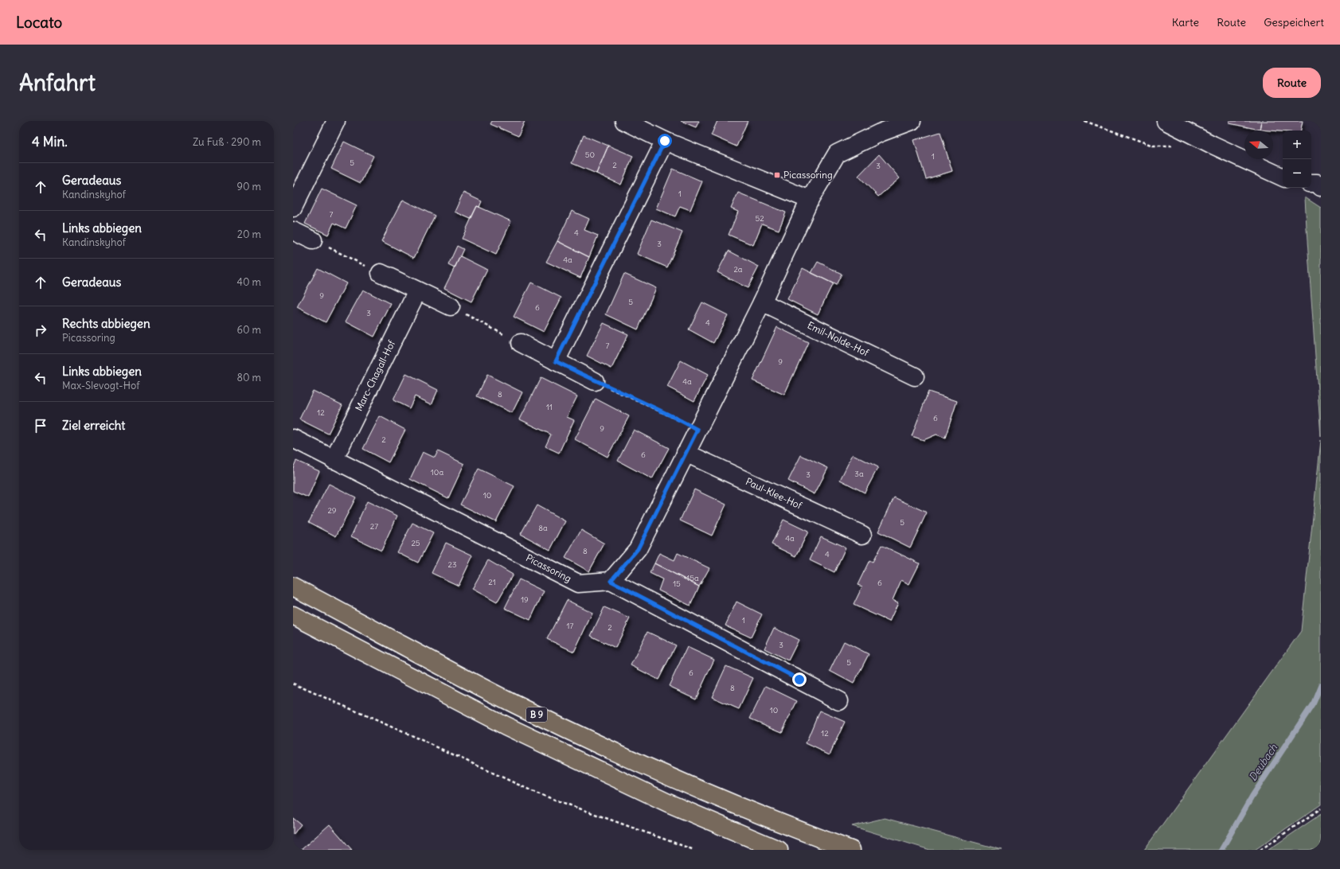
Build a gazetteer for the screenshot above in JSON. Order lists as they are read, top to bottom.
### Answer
{
  "streets": {
    "highway": ["B 9"],
    "street": [
      "Emil-Nolde-Hof",
      "Marc-Chagall-Hof",
      "Paul-Klee-Hof",
      "Picassoring"
    ]
  },
  "crossings": [
    ["Marc-Chagall-Hof", "Picassoring"]
  ],
  "water": ["Deubach"],
  "places": {
    "transit": ["Picassoring"]
  },
  "house_numbers": [
    "50",
    "1",
    "5",
    "2",
    "3",
    "1",
    "7",
    "52",
    "4",
    "3",
    "4a",
    "2a",
    "9",
    "5",
    "6",
    "3",
    "4",
    "7",
    "9",
    "4a",
    "8",
    "11",
    "12",
    "6",
    "9",
    "2",
    "6",
    "10a",
    "3a",
    "3",
    "10",
    "29",
    "5",
    "27",
    "8a",
    "4a",
    "25",
    "8",
    "4",
    "23",
    "15a",
    "21",
    "6",
    "15",
    "19",
    "1",
    "17",
    "2",
    "3",
    "5",
    "6",
    "8",
    "10",
    "12"
  ],
  "north": "left",
  "page": {
    "header": "Locato",
    "nav": ["Karte", "Route", "Gespeichert"],
    "buttons": "Route",
    "title": "Anfahrt",
    "heading": ["4 Min.", "Zu Fuß · 290 m"],
    "map_buttons": ["+", "−"],
    "list": [
      ["Geradeaus", "Kandinskyhof", "90 m"],
      ["Links abbiegen", "Kandinskyhof", "20 m"],
      ["Geradeaus", "40 m"],
      ["Rechts abbiegen", "Picassoring", "60 m"],
      ["Links abbiegen", "Max-Slevogt-Hof", "80 m"],
      "Ziel erreicht"
    ]
  }
}
